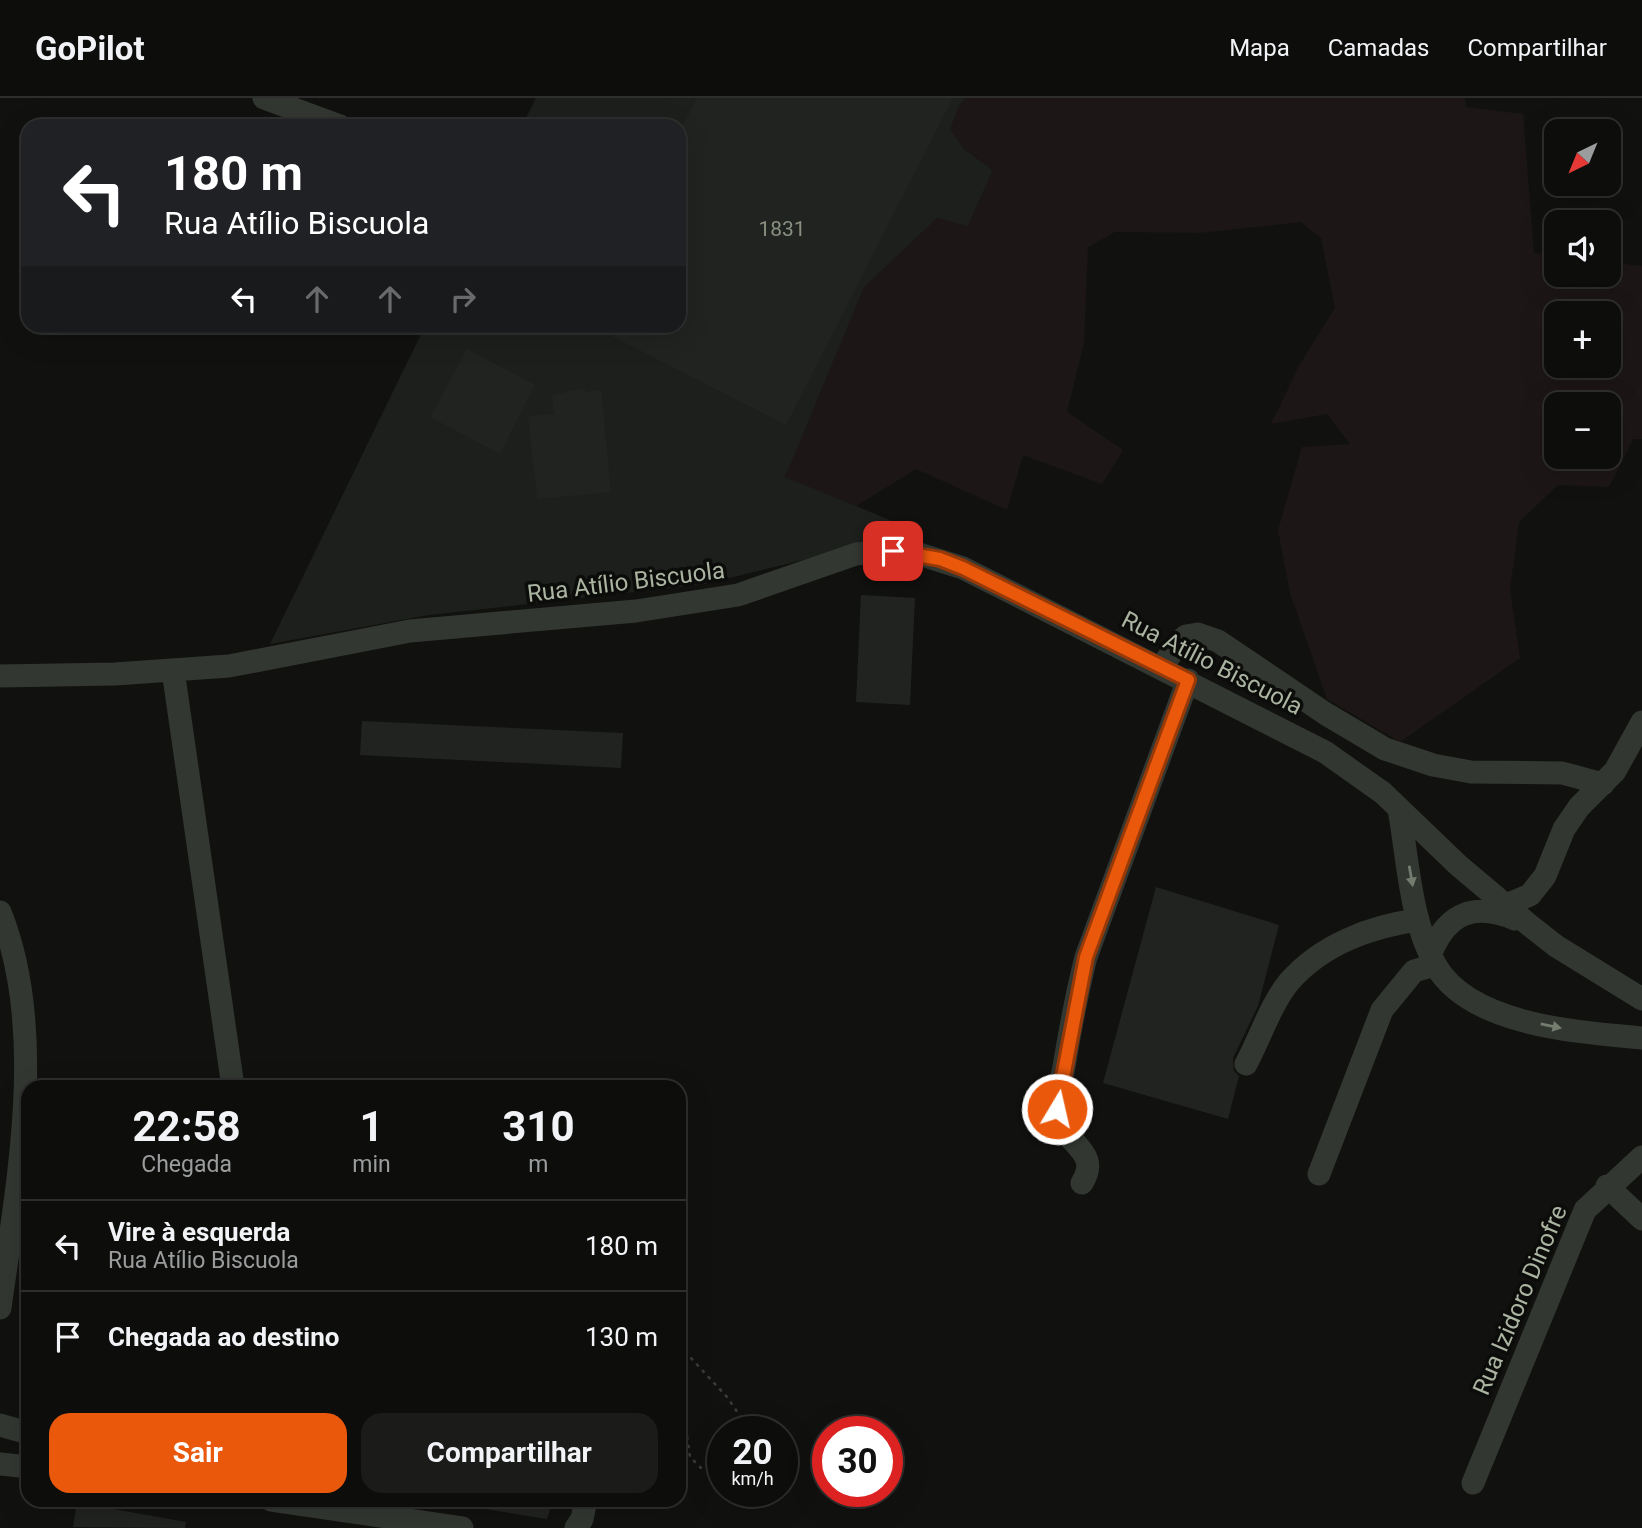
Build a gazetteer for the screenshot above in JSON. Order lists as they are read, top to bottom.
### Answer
{
  "streets": {
    "street": ["Rua Atílio Biscuola", "Rua Izidoro Dinofre"]
  },
  "house_numbers": ["1831"],
  "north": "bottom left",
  "page": {
    "header": "GoPilot",
    "nav": ["Mapa", "Camadas", "Compartilhar"],
    "map_buttons": ["+", "−"],
    "turn": ["180 m", "Rua Atílio Biscuola"],
    "eta": [
      "22:58",
      "Chegada",
      "1",
      "min",
      "310",
      "m"
    ],
    "list": [
      {
        "name": "Vire à esquerda",
        "note": "Rua Atílio Biscuola",
        "value": "180 m"
      },
      {
        "name": "Chegada ao destino",
        "value": "130 m"
      }
    ],
    "buttons": ["Sair", "Compartilhar"],
    "speed": "20 km/h",
    "limit": "30"
  }
}
